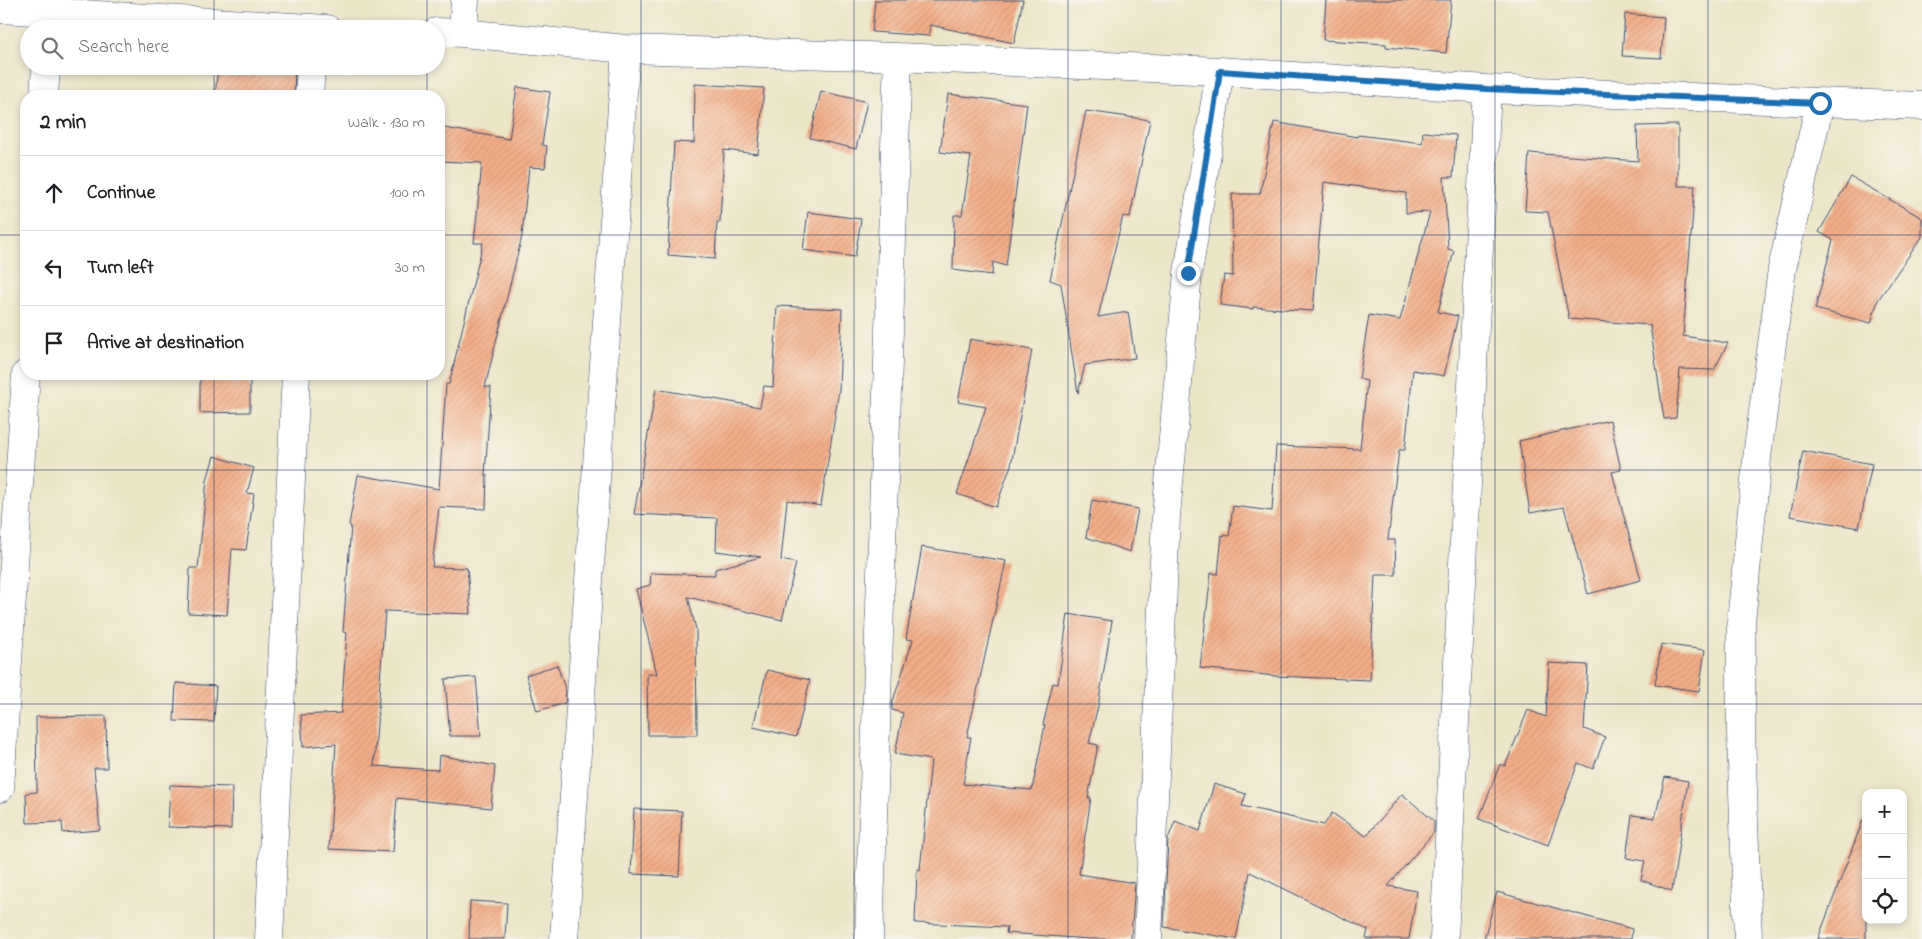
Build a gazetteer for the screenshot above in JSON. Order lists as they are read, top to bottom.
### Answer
{
  "page": {
    "search": "Search here",
    "heading": ["2 min", "Walk · 130 m"],
    "list": [
      ["Continue", "100 m"],
      ["Turn left", "30 m"],
      "Arrive at destination"
    ],
    "map_buttons": ["+", "−"]
  }
}
